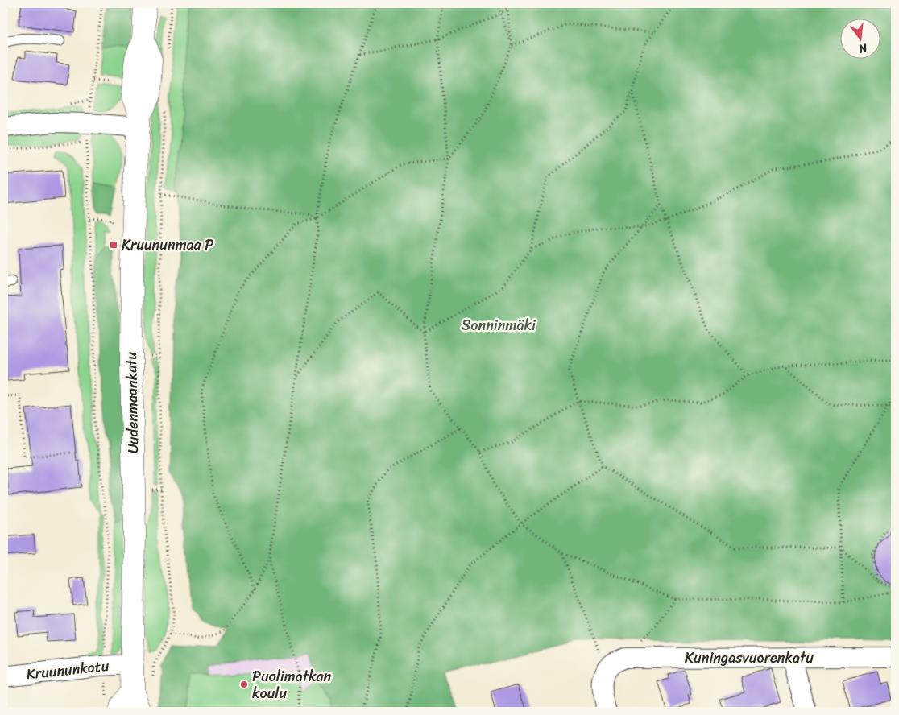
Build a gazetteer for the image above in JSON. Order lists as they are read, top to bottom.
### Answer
{
  "streets": {
    "main road": ["Uudenmaankatu"],
    "street": ["Kuningasvuorenkatu", "Kruununkatu"]
  },
  "crossings": [
    ["Uudenmaankatu", "Kruununkatu"]
  ],
  "parks": ["Sonninmäki"],
  "places": {
    "transit": ["Kruununmaa P"],
    "other": ["Puolimatkan koulu"]
  },
  "north": "bottom"
}
